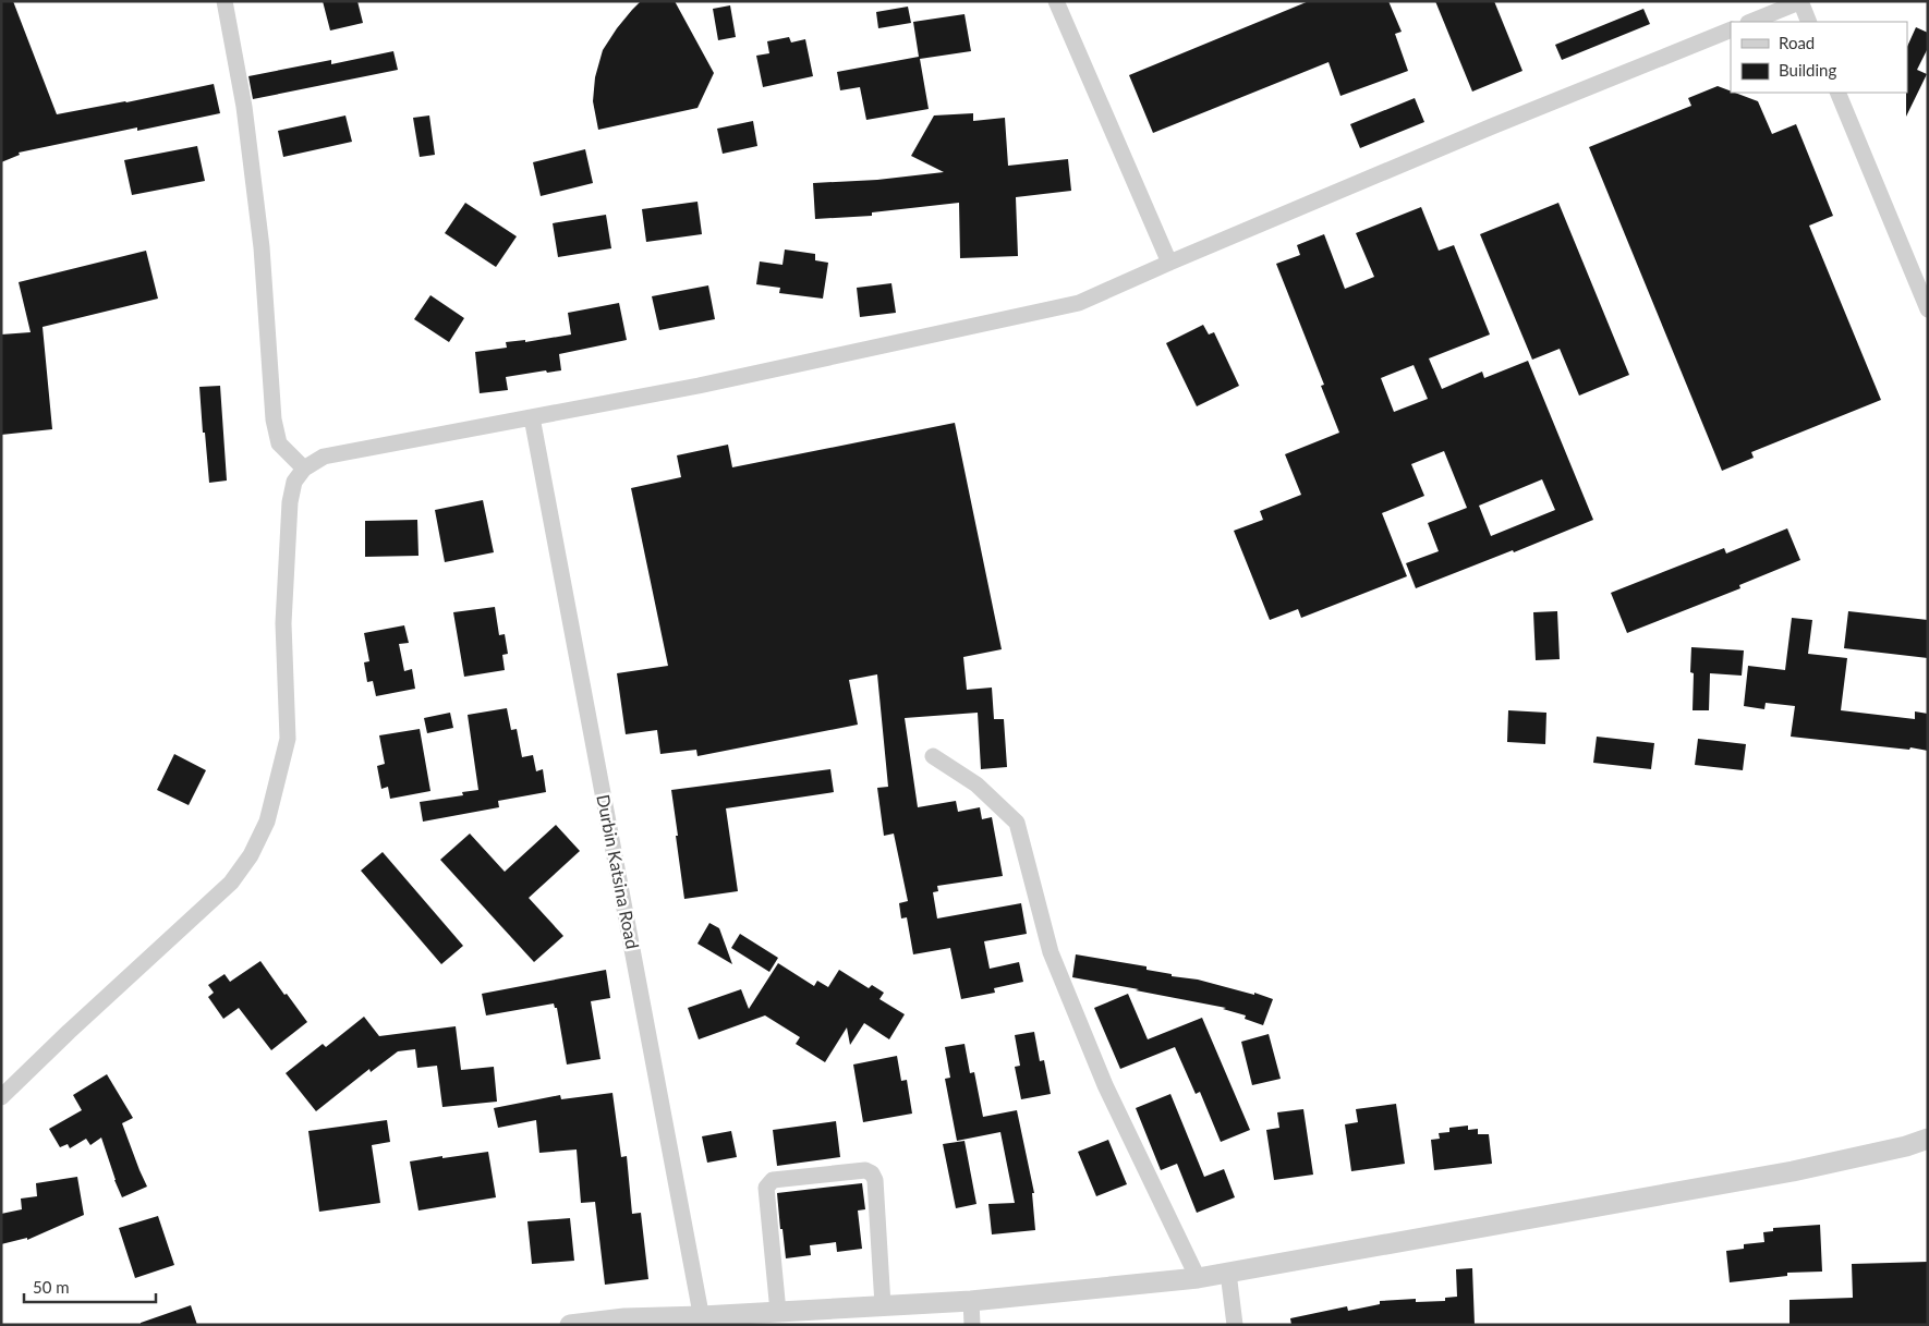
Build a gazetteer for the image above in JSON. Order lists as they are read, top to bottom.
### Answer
{
  "streets": {
    "street": ["Durbin Katsina Road"]
  },
  "legend": ["Road", "Building"],
  "scale_bar": "50 m"
}
